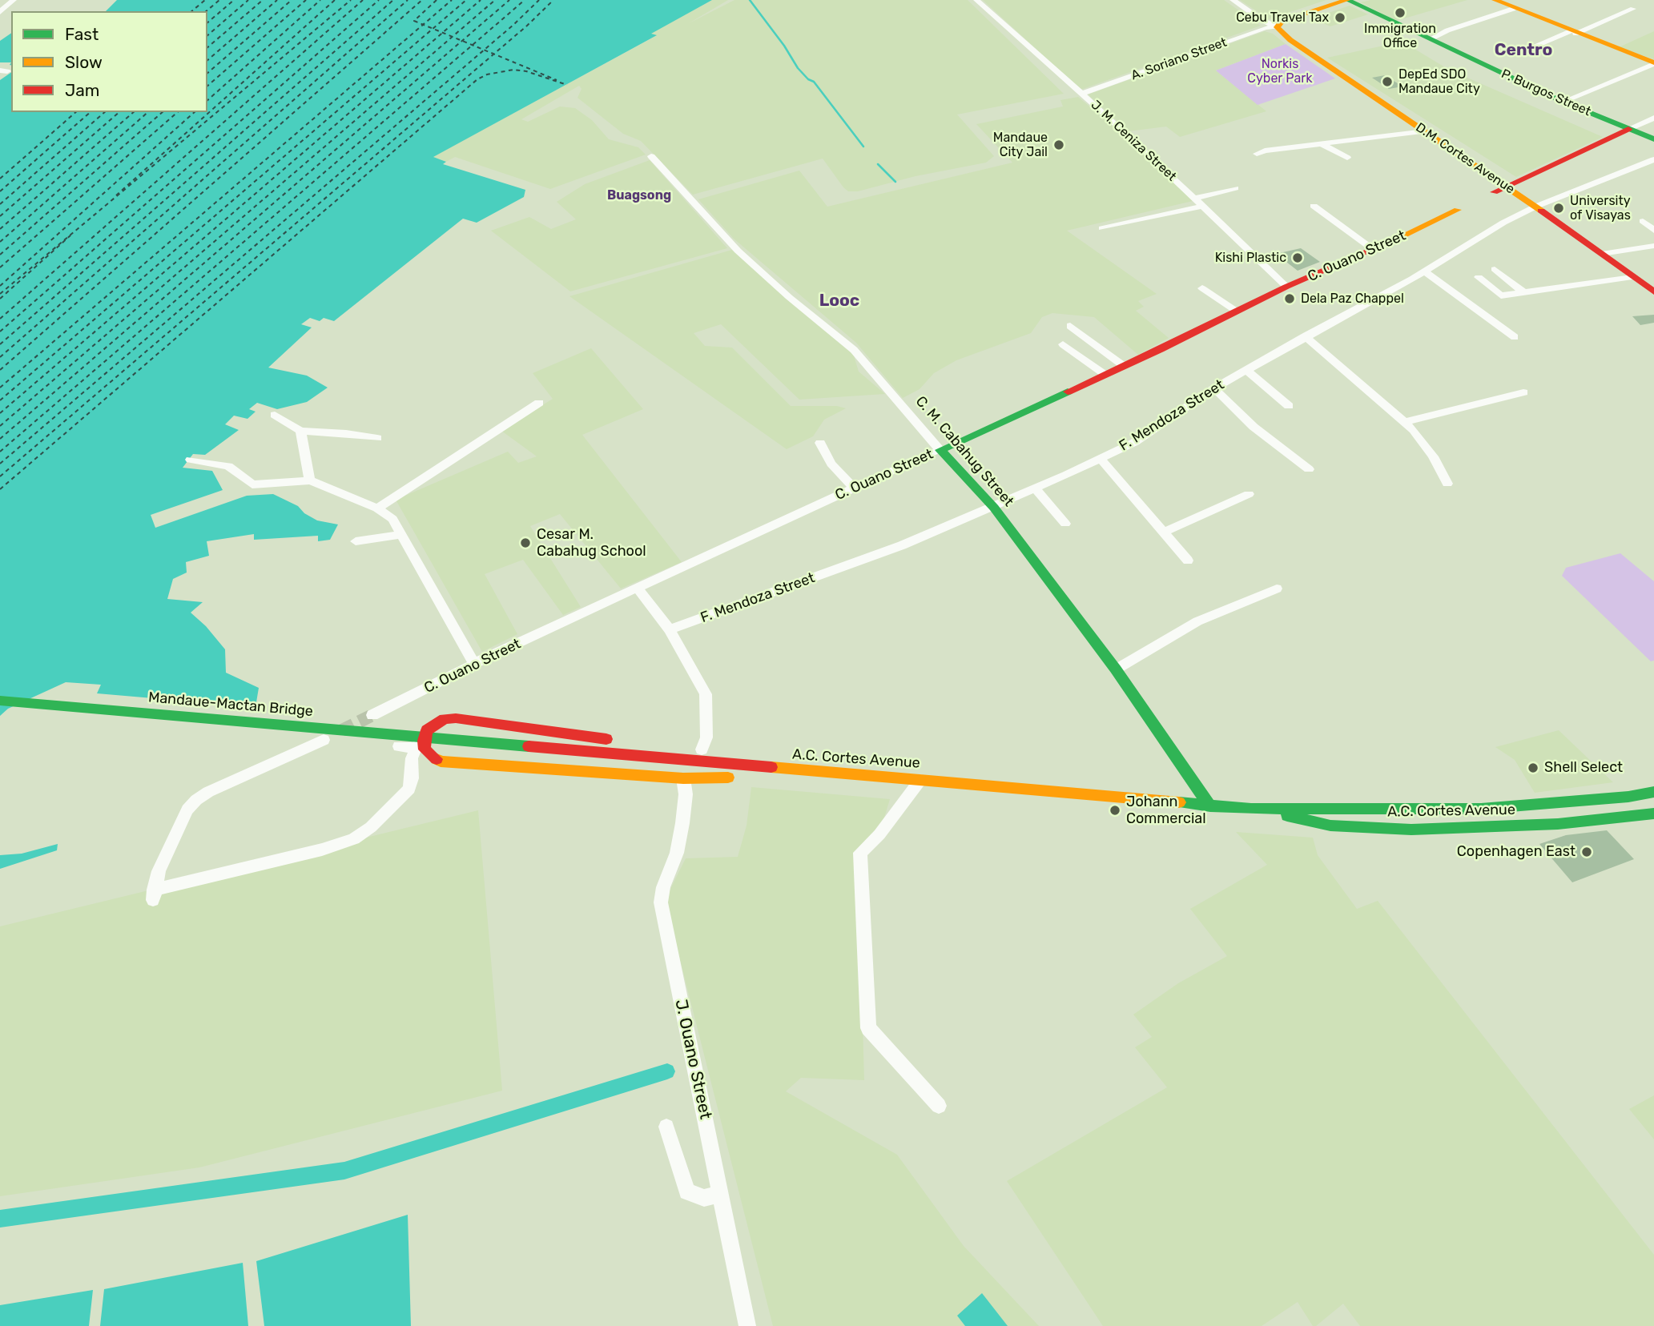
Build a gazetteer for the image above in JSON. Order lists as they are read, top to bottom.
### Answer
{
  "streets": {
    "main road": [
      "P. Burgos Street",
      "D.M. Cortes Avenue",
      "C. Ouano Street",
      "C. M. Cabahug Street",
      "Mandaue-Mactan Bridge",
      "A.C. Cortes Avenue"
    ],
    "street": [
      "A. Soriano Street",
      "J. M. Ceniza Street",
      "F. Mendoza Street",
      "J. Ouano Street"
    ]
  },
  "crossings": [
    ["A. Soriano Street", "J. M. Ceniza Street"],
    ["A. Soriano Street", "D.M. Cortes Avenue"],
    ["J. M. Ceniza Street", "C. Ouano Street"],
    ["D.M. Cortes Avenue", "F. Mendoza Street"],
    ["C. Ouano Street", "C. M. Cabahug Street"],
    ["F. Mendoza Street", "C. M. Cabahug Street"],
    ["C. M. Cabahug Street", "A.C. Cortes Avenue"],
    ["Mandaue-Mactan Bridge", "A.C. Cortes Avenue"]
  ],
  "districts": ["Centro", "Buagsong", "Looc"],
  "parks": ["Norkis Cyber Park"],
  "places": [
    "Immigration Office",
    "Cebu Travel Tax",
    "DepEd SDO Mandaue City",
    "Mandaue City Jail",
    "University of Visayas",
    "Kishi Plastic",
    "Dela Paz Chappel",
    "Cesar M. Cabahug School",
    "Shell Select",
    "Johann Commercial",
    "Copenhagen East"
  ],
  "legend": ["Fast", "Slow", "Jam"]
}
